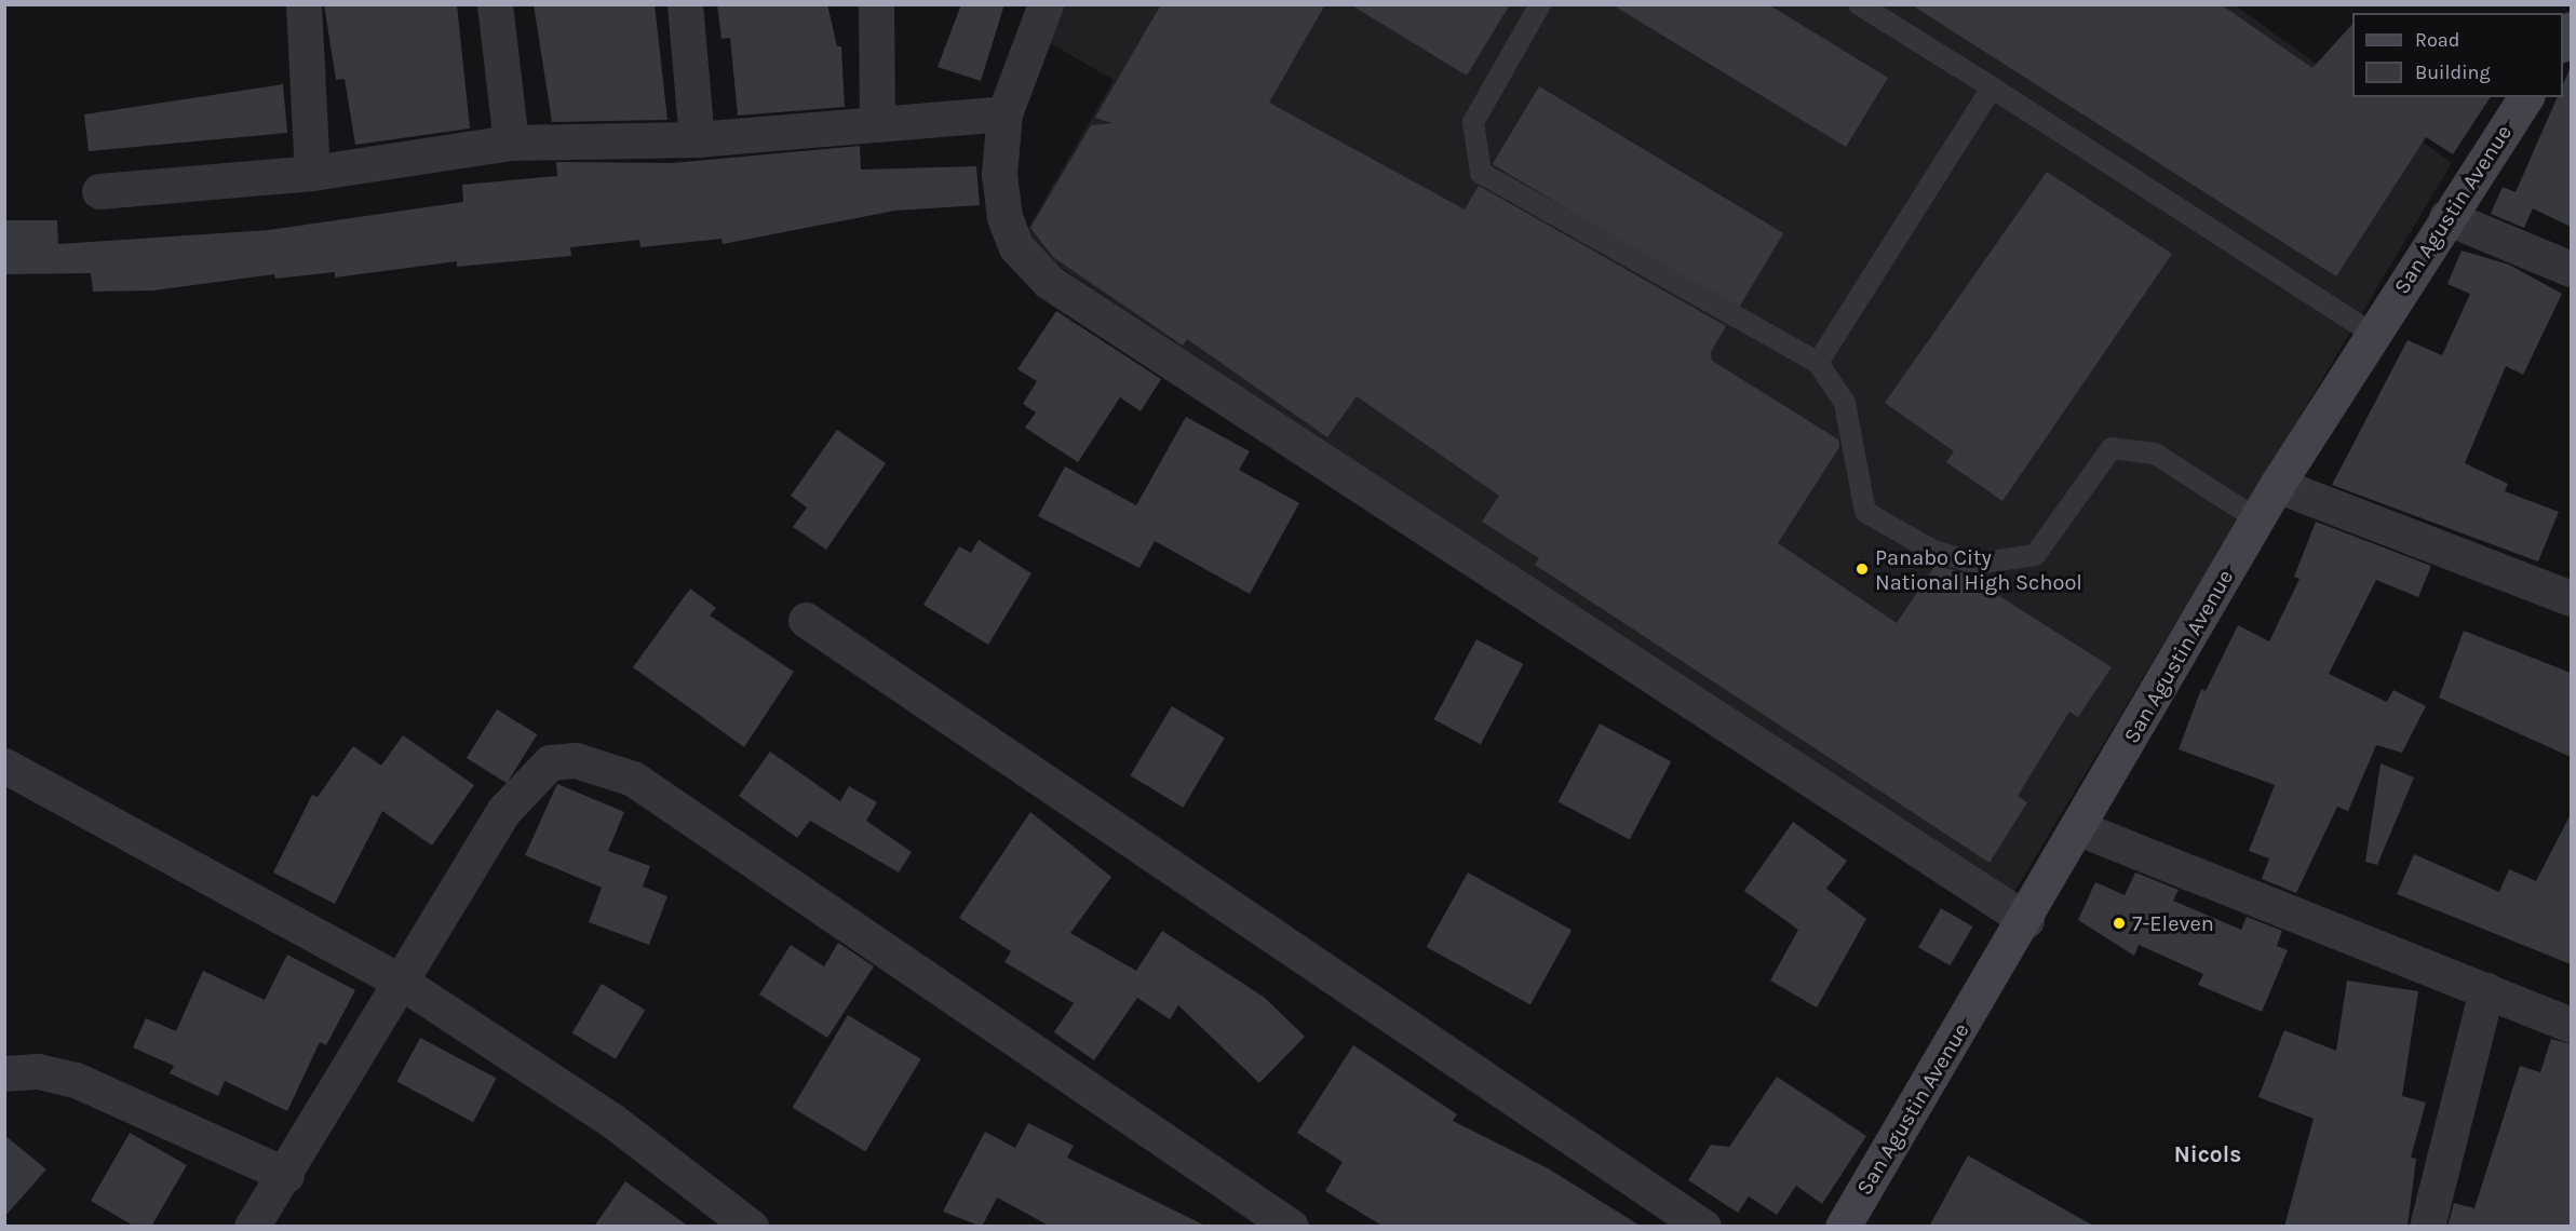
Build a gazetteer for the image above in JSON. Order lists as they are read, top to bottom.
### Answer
{
  "streets": {
    "street": ["San Agustin Avenue"]
  },
  "districts": ["Nicols"],
  "places": ["Panabo City National High School", "7-Eleven"],
  "legend": ["Road", "Building"]
}
